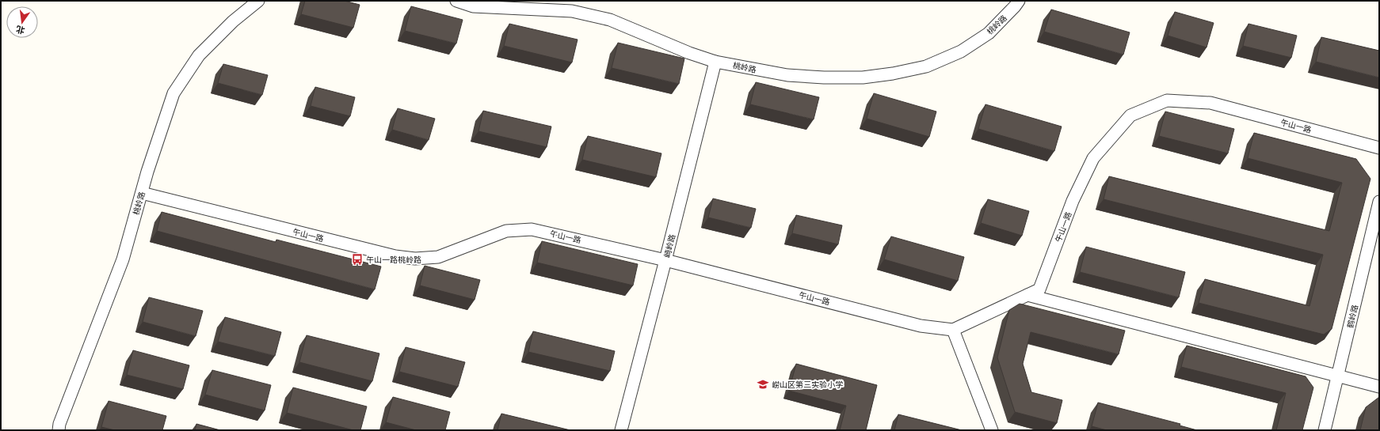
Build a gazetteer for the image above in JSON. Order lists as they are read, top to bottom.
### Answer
{
  "streets": {
    "street": [
      "桃岭路",
      "午山一路",
      "崎岭路",
      "鹤岭路"
    ]
  },
  "crossings": [
    ["桃岭路", "午山一路"],
    ["桃岭路", "崎岭路"],
    ["午山一路", "崎岭路"]
  ],
  "places": {
    "bus stop": ["午山一路桃岭路"],
    "school or university": ["崂山区第三实验小学"]
  },
  "north": "bottom"
}
